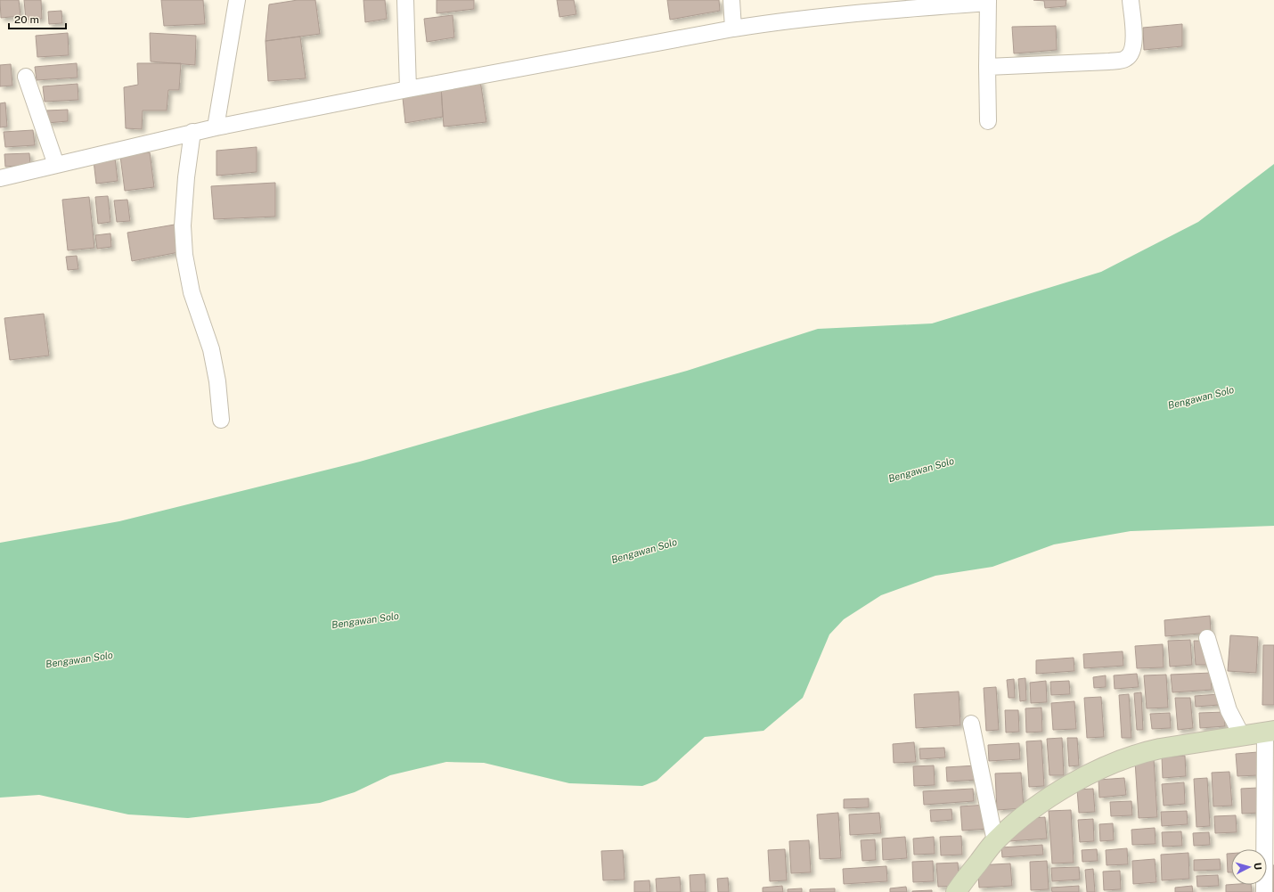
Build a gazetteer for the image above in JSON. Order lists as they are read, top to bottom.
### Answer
{
  "water": ["Bengawan Solo"],
  "scale_bar": "20 m",
  "north": "right"
}
